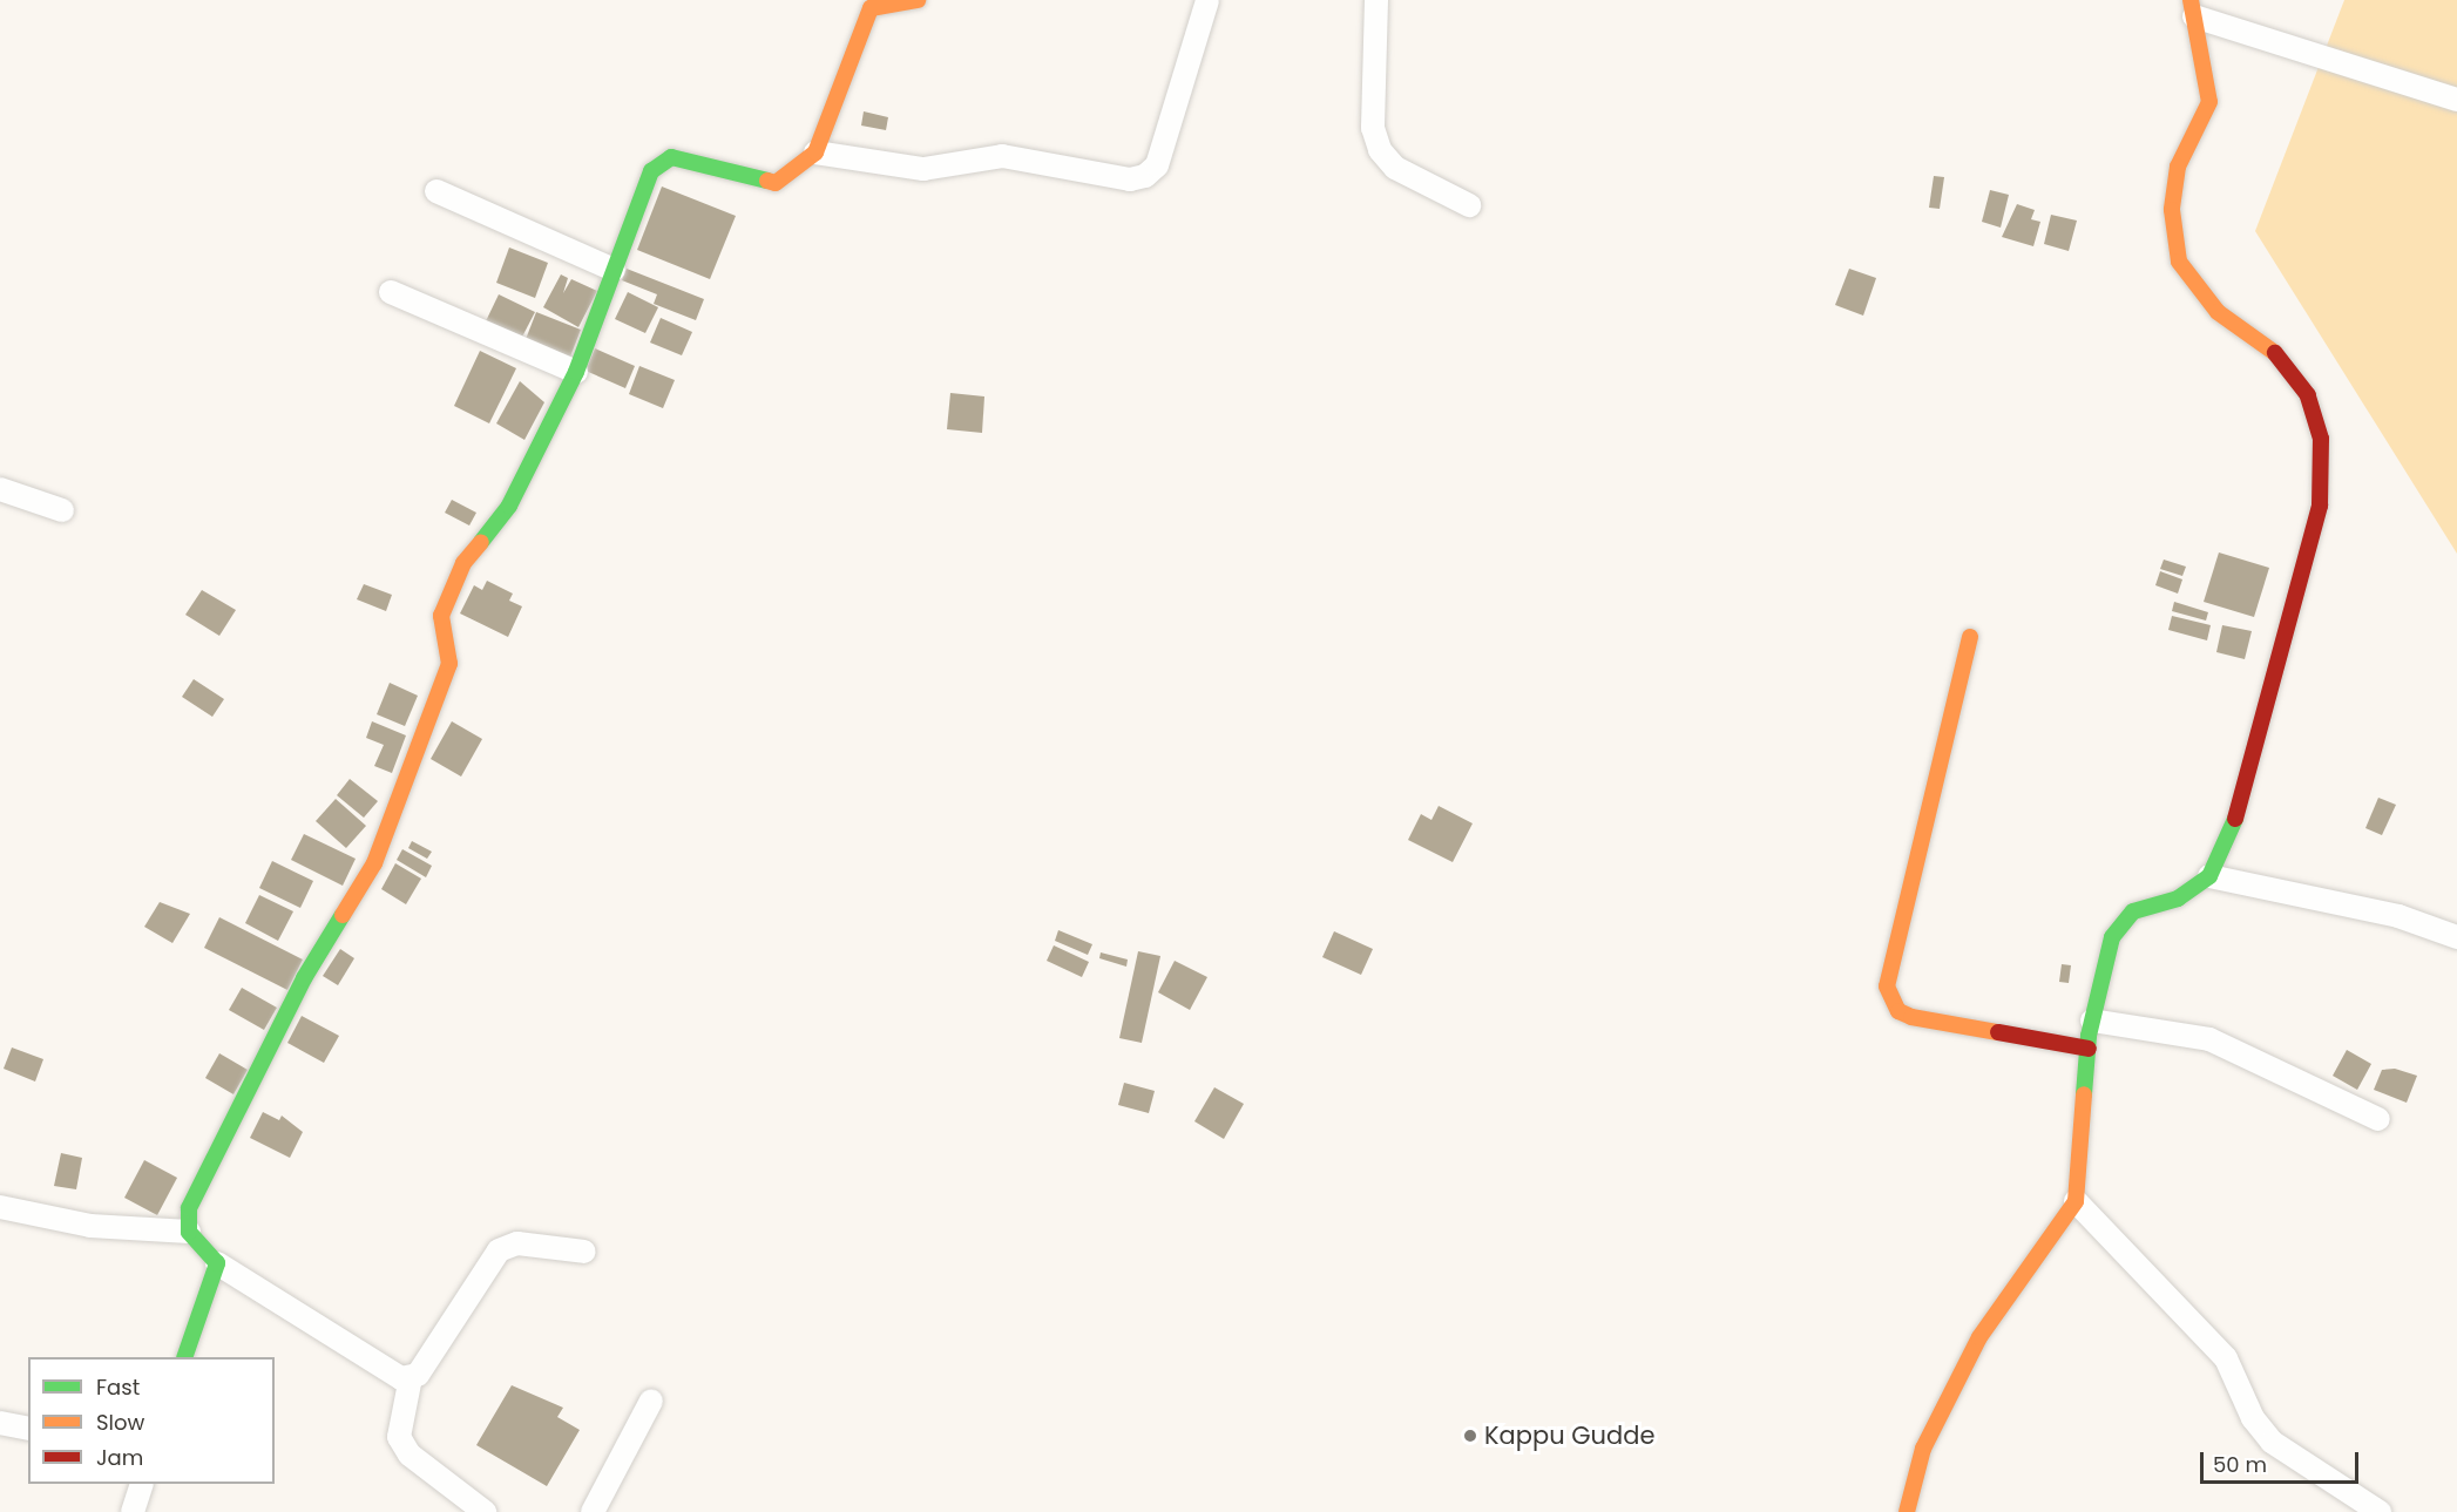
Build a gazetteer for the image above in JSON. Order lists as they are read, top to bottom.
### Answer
{
  "places": ["Kappu Gudde"],
  "legend": ["Fast", "Slow", "Jam"],
  "scale_bar": "50 m"
}
